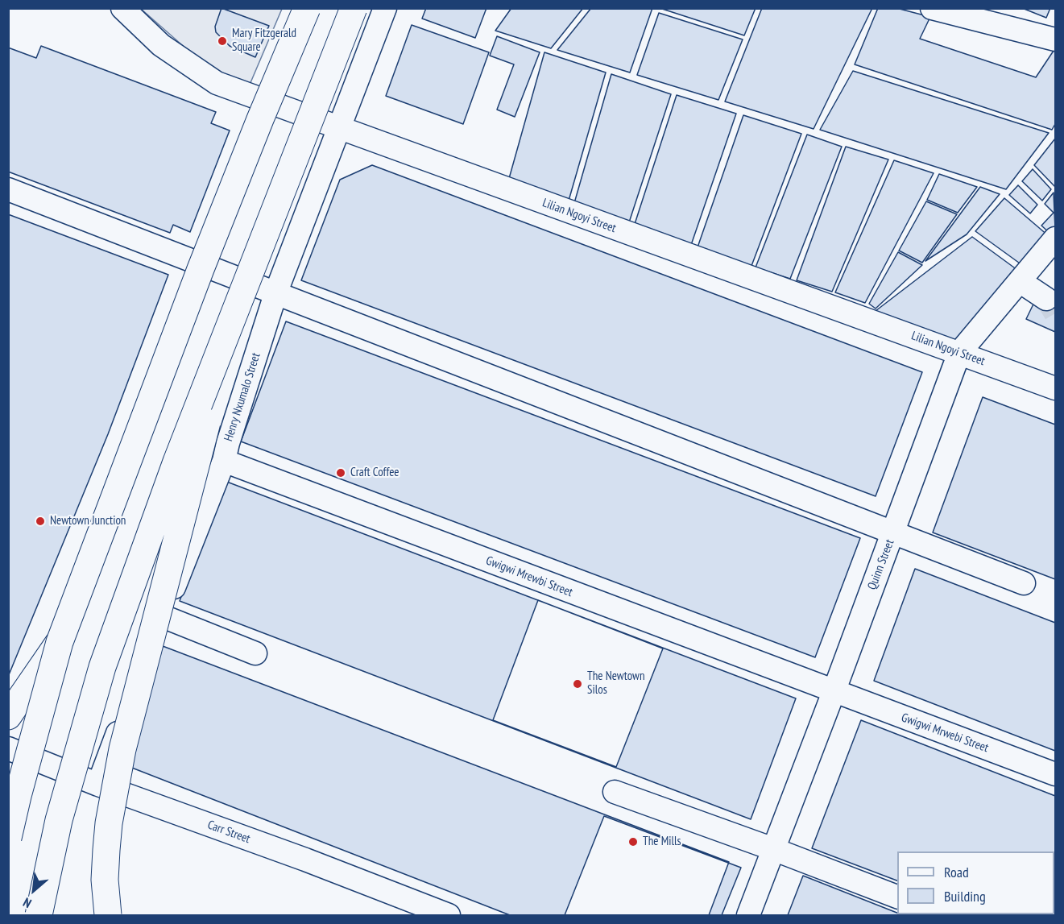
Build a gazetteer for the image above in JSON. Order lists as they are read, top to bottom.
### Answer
{
  "streets": {
    "street": [
      "Lilian Ngoyi Street",
      "Henry Nxumalo Street",
      "Quinn Street",
      "Gwigwi Mrewbi Street",
      "Gwigwi Mrwebi Street",
      "Carr Street"
    ]
  },
  "crossings": [
    ["Lilian Ngoyi Street", "Henry Nxumalo Street"],
    ["Lilian Ngoyi Street", "Quinn Street"],
    ["Henry Nxumalo Street", "Gwigwi Mrewbi Street"],
    ["Henry Nxumalo Street", "Carr Street"],
    ["Quinn Street", "Gwigwi Mrewbi Street"],
    ["Quinn Street", "Gwigwi Mrwebi Street"],
    ["Gwigwi Mrewbi Street", "Gwigwi Mrwebi Street"]
  ],
  "places": [
    "Mary Fitzgerald Square",
    "Craft Coffee",
    "Newtown Junction",
    "The Newtown Silos",
    "The Mills"
  ],
  "legend": ["Road", "Building"],
  "north": "bottom left"
}
